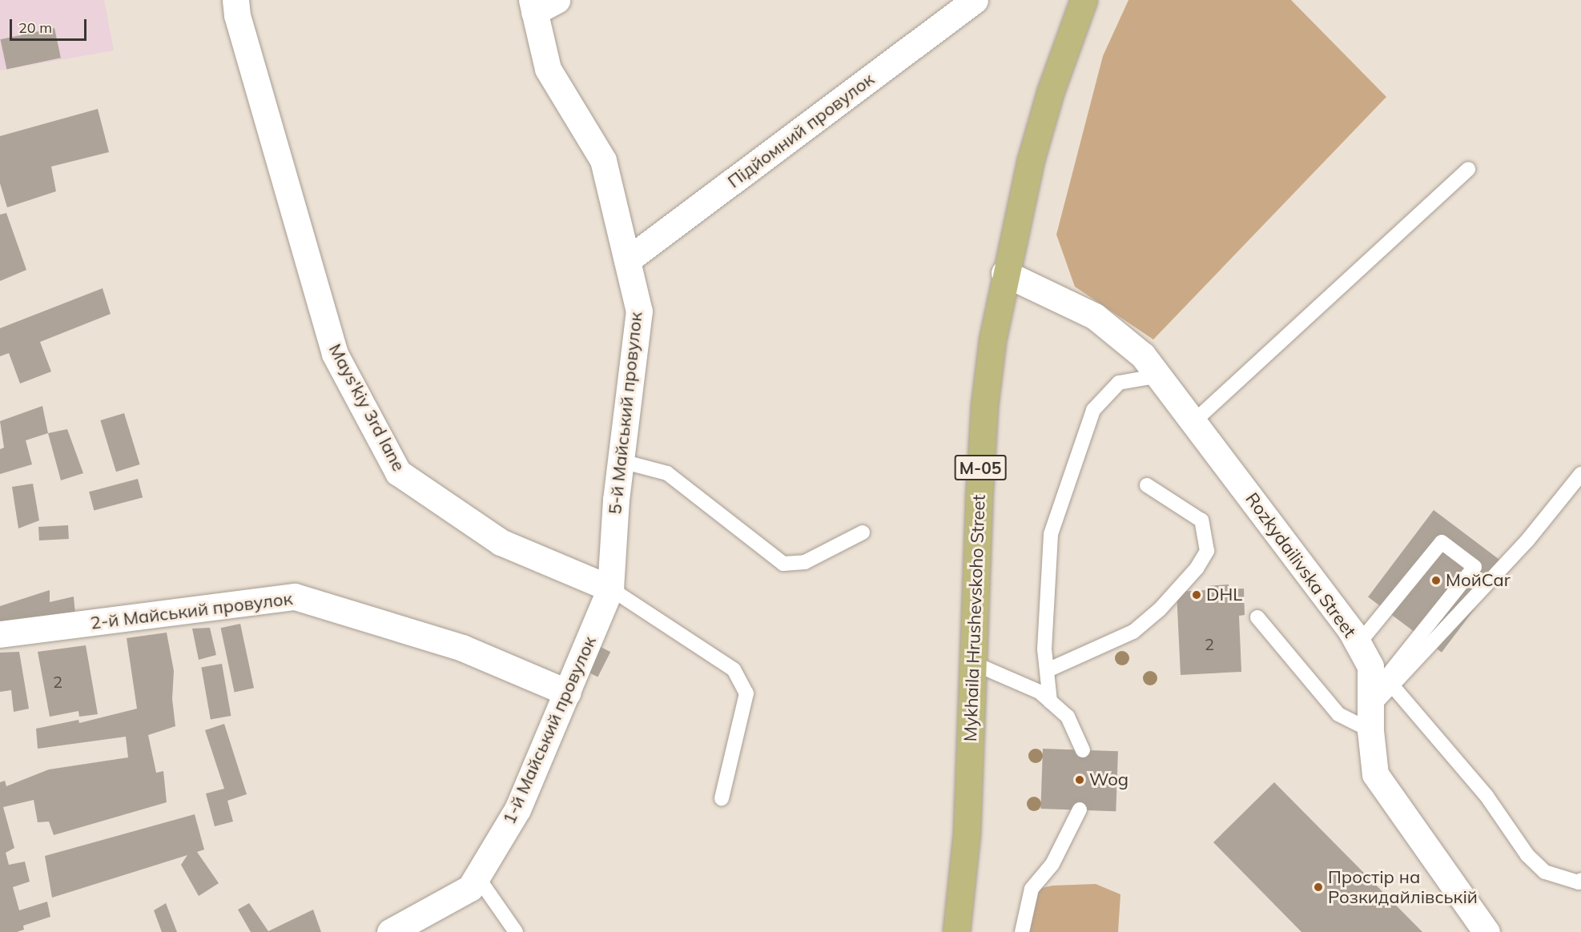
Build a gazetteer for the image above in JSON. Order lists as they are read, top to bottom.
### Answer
{
  "streets": {
    "main road": ["М-05", "Mykhaila Hrushevskoho Street"],
    "street": [
      "Підйомний провулок",
      "Mays'kiy 3rd lane",
      "5-й Майський провулок",
      "Rozkydailivska Street",
      "2-й Майський провулок",
      "1-й Майський провулок"
    ]
  },
  "crossings": [
    ["Підйомний провулок", "5-й Майський провулок"],
    ["Mays'kiy 3rd lane", "5-й Майський провулок"],
    ["Mays'kiy 3rd lane", "1-й Майський провулок"],
    ["5-й Майський провулок", "1-й Майський провулок"],
    ["Rozkydailivska Street", "Mykhaila Hrushevskoho Street"],
    ["2-й Майський провулок", "1-й Майський провулок"]
  ],
  "places": [
    "МойCar",
    "DHL",
    "Wog",
    "Простір на Розкидайлівській"
  ],
  "house_numbers": ["2", "2"],
  "scale_bar": "20 m"
}
